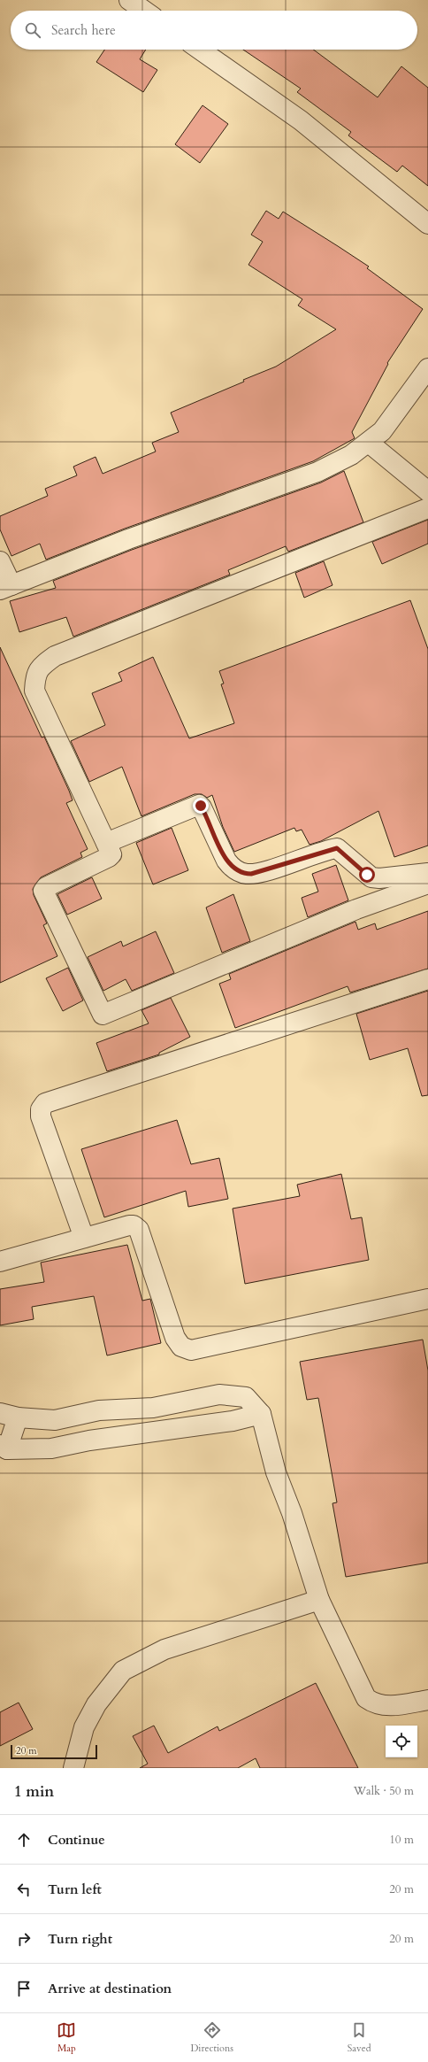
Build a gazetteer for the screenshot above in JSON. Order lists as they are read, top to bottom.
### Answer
{
  "scale_bar": "20 m",
  "page": {
    "search": "Search here",
    "scale": "20 m",
    "heading": ["1 min", "Walk · 50 m"],
    "list": [
      ["Continue", "10 m"],
      ["Turn left", "20 m"],
      ["Turn right", "20 m"],
      "Arrive at destination"
    ],
    "nav": ["Map", "Directions", "Saved"]
  }
}
